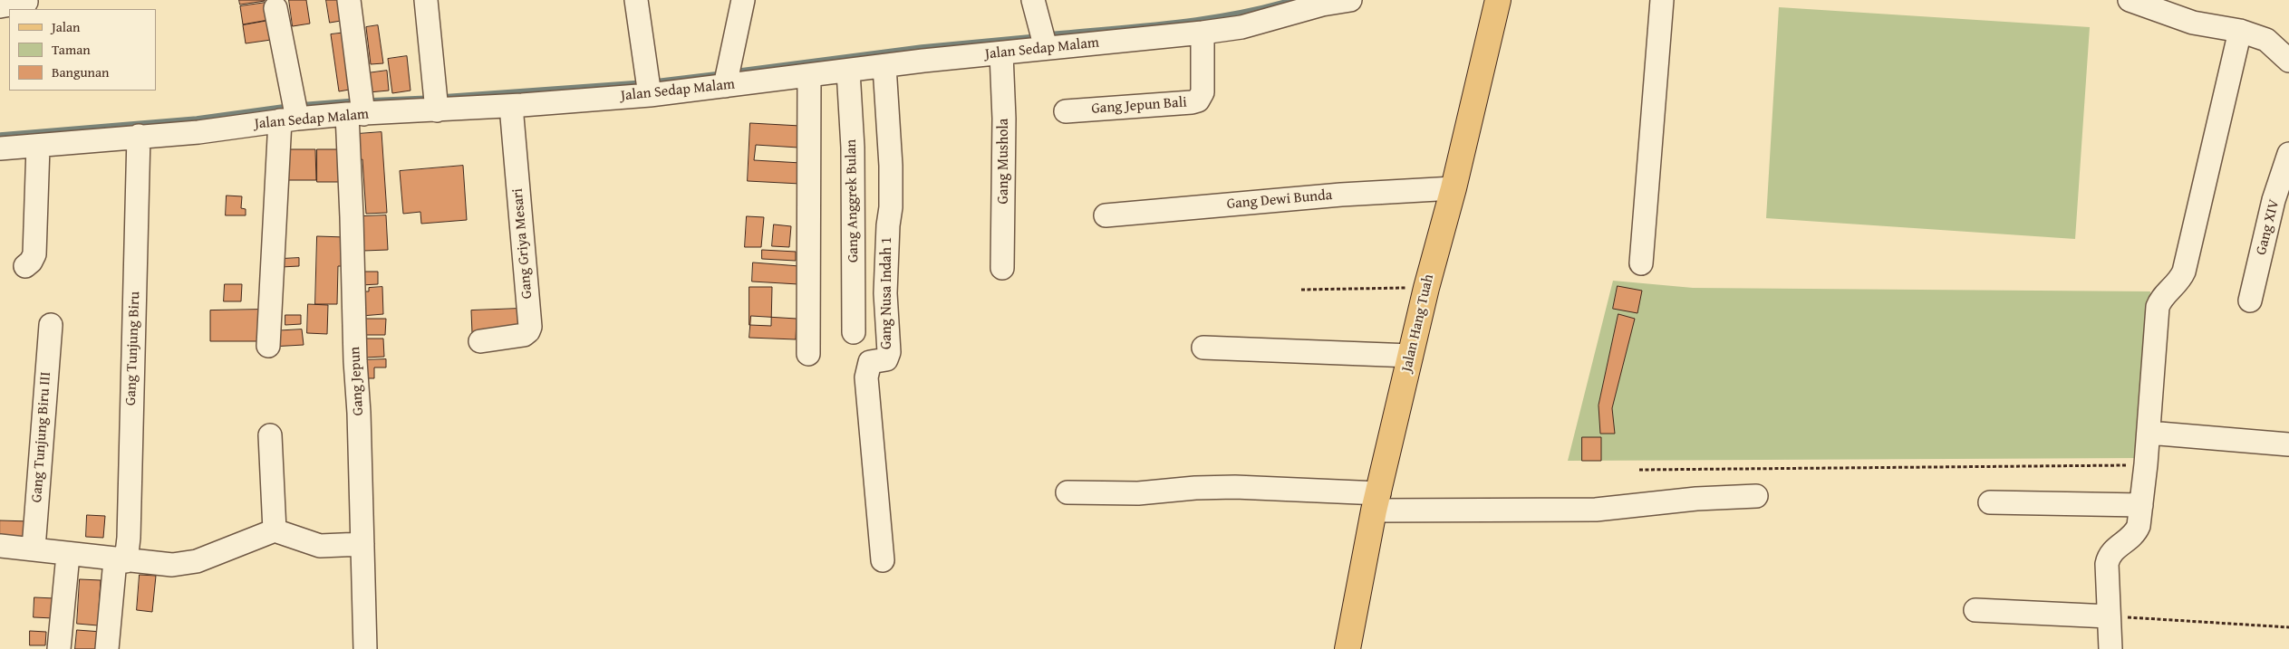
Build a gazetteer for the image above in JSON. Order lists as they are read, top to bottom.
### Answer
{
  "streets": {
    "main road": ["Jalan Hang Tuah"],
    "street": [
      "Jalan Sedap Malam",
      "Gang Jepun Bali",
      "Gang Mushola",
      "Gang Dewi Bunda",
      "Gang Anggrek Bulan",
      "Gang XIV",
      "Gang Griya Mesari",
      "Gang Nusa Indah 1",
      "Gang Tunjung Biru",
      "Gang Jepun",
      "Gang Tunjung Biru III"
    ]
  },
  "crossings": [
    ["Jalan Sedap Malam", "Gang Jepun Bali"],
    ["Jalan Sedap Malam", "Gang Mushola"],
    ["Jalan Sedap Malam", "Gang Anggrek Bulan"],
    ["Jalan Sedap Malam", "Gang Griya Mesari"],
    ["Jalan Sedap Malam", "Gang Nusa Indah 1"],
    ["Jalan Sedap Malam", "Gang Tunjung Biru"],
    ["Jalan Sedap Malam", "Gang Jepun"],
    ["Gang Dewi Bunda", "Jalan Hang Tuah"]
  ],
  "legend": ["Jalan", "Taman", "Bangunan"]
}
